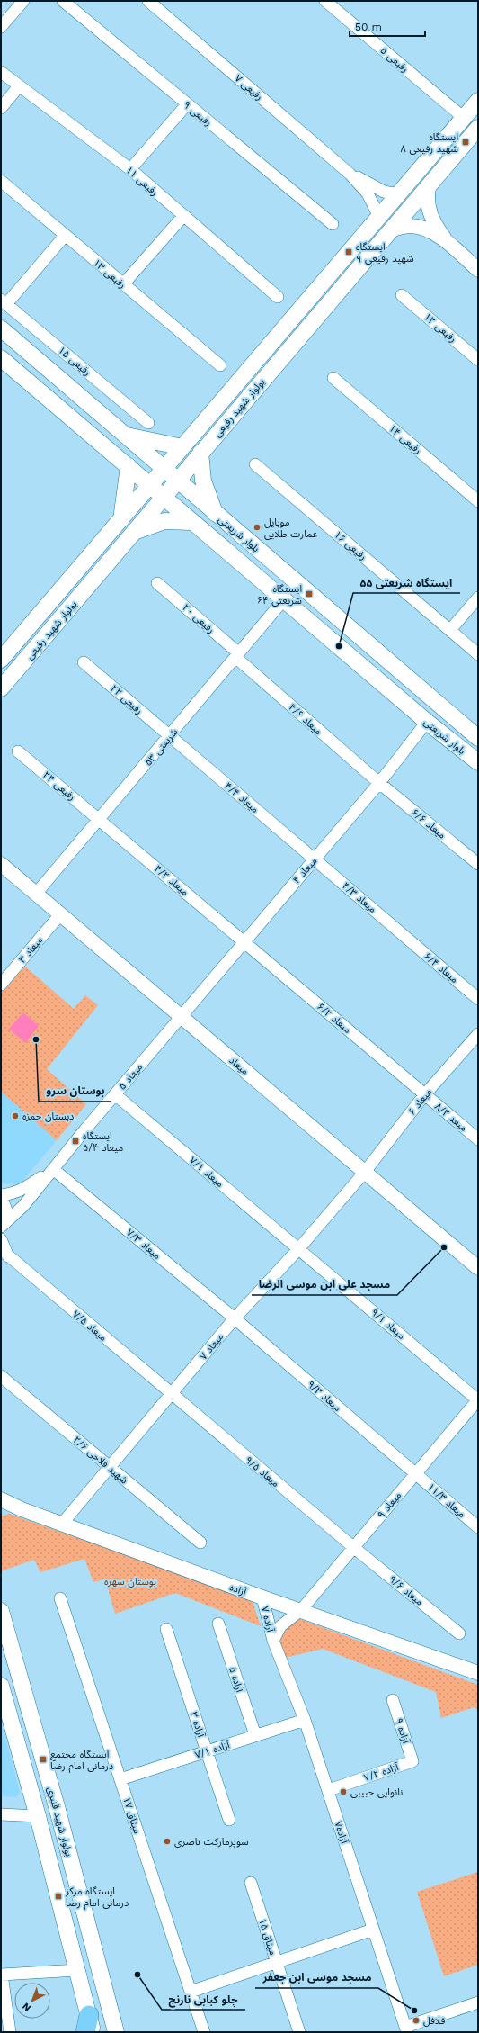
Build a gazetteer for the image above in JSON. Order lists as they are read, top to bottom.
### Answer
{
  "streets": {
    "main road": ["بولوار شهید رفیعی", "بلوار شریعتی", "بولوار شهید قنبری"],
    "street": [
      "رفیعی ۵",
      "رفیعی ۷",
      "رفیعی ۹",
      "رفیعی ۱۱",
      "رفیعی ۱۳",
      "رفیعی ۱۲",
      "رفیعی ۱۵",
      "رفیعی ۱۴",
      "رفیعی ۱۶",
      "رفیعی ۲۰",
      "رفیعی ۲۲",
      "میعاد ۴/۶",
      "شریعتی ۵۳",
      "رفیعی ۲۴",
      "میعاد ۴/۴",
      "میعاد ۶/۶",
      "میعاد ۴",
      "میعاد ۴/۲",
      "میعاد ۴/۳",
      "میعاد ۳",
      "میعاد ۶/۴",
      "میعاد ۶/۲",
      "میعاد",
      "میعاد ۵",
      "میعاد ۶",
      "میعد ۸/۲",
      "میعاد ۷/۱",
      "میعاد ۷/۳",
      "میعاد ۹/۱",
      "میعاد ۷/۵",
      "میعاد ۷",
      "میعاد ۹/۳",
      "شهید فلاحی ۲/۶",
      "میعاد ۹/۵",
      "میعاد ۱۱/۳",
      "میعاد ۹",
      "آزاده",
      "میعاد ۹/۶",
      "آزاده ۷",
      "آزاده ۵",
      "آزاده ۳",
      "آزاده ۹",
      "آزاده ۷/۱",
      "آزاده ۷/۲",
      "میثاق ۱۷",
      "آزاده۷",
      "میثاق ۱۵"
    ]
  },
  "crossings": [
    ["رفیعی ۵", "بولوار شهید رفیعی"],
    ["بولوار شهید رفیعی", "بلوار شریعتی"],
    ["بلوار شریعتی", "شریعتی ۵۳"],
    ["بلوار شریعتی", "میعاد ۴"],
    ["رفیعی ۲۰", "میعاد ۴/۶"],
    ["رفیعی ۲۰", "شریعتی ۵۳"],
    ["رفیعی ۲۲", "شریعتی ۵۳"],
    ["رفیعی ۲۲", "میعاد ۴/۴"],
    ["میعاد ۴/۶", "شریعتی ۵۳"],
    ["میعاد ۴/۶", "میعاد ۶/۶"],
    ["میعاد ۴/۶", "میعاد ۴"],
    ["شریعتی ۵۳", "رفیعی ۲۴"],
    ["شریعتی ۵۳", "میعاد ۴/۴"],
    ["شریعتی ۵۳", "میعاد ۴/۲"],
    ["شریعتی ۵۳", "میعاد"],
    ["رفیعی ۲۴", "میعاد ۴/۲"],
    ["میعاد ۴/۴", "میعاد ۴"],
    ["میعاد ۴/۴", "میعاد ۴/۳"],
    ["میعاد ۶/۶", "میعاد ۴"],
    ["میعاد ۴", "میعاد ۴/۲"],
    ["میعاد ۴", "میعاد ۴/۳"],
    ["میعاد ۴", "میعاد ۶/۲"],
    ["میعاد ۴", "میعاد"],
    ["میعاد ۴", "میعاد ۵"],
    ["میعاد ۴/۲", "میعاد ۶/۲"],
    ["میعاد ۴/۳", "میعاد ۶/۴"],
    ["میعاد ۳", "میعاد"],
    ["میعاد ۶/۲", "میعاد ۶"],
    ["میعاد ۶/۲", "میعد ۸/۲"],
    ["میعاد", "میعاد ۵"],
    ["میعاد", "میعاد ۶"],
    ["میعاد", "میعاد ۷"],
    ["میعاد ۵", "میعاد ۷/۱"],
    ["میعاد ۵", "میعاد ۷/۳"],
    ["میعاد ۶", "میعد ۸/۲"],
    ["میعاد ۶", "میعاد ۷"],
    ["میعاد ۷/۱", "میعاد ۹/۱"],
    ["میعاد ۷/۱", "میعاد ۷"],
    ["میعاد ۷/۳", "میعاد ۷"],
    ["میعاد ۷/۳", "میعاد ۹/۳"],
    ["میعاد ۹/۱", "میعاد ۷"],
    ["میعاد ۹/۱", "میعاد ۹"],
    ["میعاد ۷/۵", "میعاد ۷"],
    ["میعاد ۷/۵", "میعاد ۹/۵"],
    ["میعاد ۷", "میعاد ۹/۳"],
    ["میعاد ۷", "شهید فلاحی ۲/۶"],
    ["میعاد ۷", "میعاد ۹/۵"],
    ["میعاد ۷", "آزاده"],
    ["میعاد ۹/۳", "میعاد ۱۱/۳"],
    ["میعاد ۹/۳", "میعاد ۹"],
    ["میعاد ۹/۵", "میعاد ۹"],
    ["میعاد ۹/۵", "میعاد ۹/۶"],
    ["میعاد ۱۱/۳", "میعاد ۹"],
    ["میعاد ۹", "آزاده"],
    ["میعاد ۹", "میعاد ۹/۶"],
    ["میعاد ۹", "آزاده ۷"],
    ["آزاده", "آزاده ۷"],
    ["آزاده ۷", "آزاده۷"],
    ["آزاده ۵", "آزاده ۷/۱"],
    ["آزاده ۳", "آزاده ۷/۱"],
    ["آزاده ۹", "آزاده ۷/۲"],
    ["آزاده ۷/۱", "میثاق ۱۷"],
    ["آزاده ۷/۱", "آزاده۷"],
    ["آزاده ۷/۲", "آزاده۷"]
  ],
  "parks": ["بوستان سهره"],
  "places": {
    "transit": [
      "ایستگاه شهید رفیعی ۸",
      "ایستگاه شهید رفیعی ۹",
      "ایستگاه شریعتی ۶۴",
      "ایستگاه میعاد ۵/۴",
      "ایستگاه مجتمع درمانی امام رضا",
      "ایستگاه مرکز درمانی امام رضا"
    ],
    "other": [
      "موبایل عمارت طلایی",
      "ایستگاه شریعتی ۵۵",
      "بوستان سرو",
      "دبستان حمزه",
      "مسجد علی ابن موسی الرضا",
      "نانوایی حبیبی",
      "سوپرمارکت ناصری",
      "چلو کبابی نارنج",
      "مسجد موسی ابن جعفر",
      "فلافل"
    ]
  },
  "scale_bar": "50 m",
  "north": "bottom left"
}
